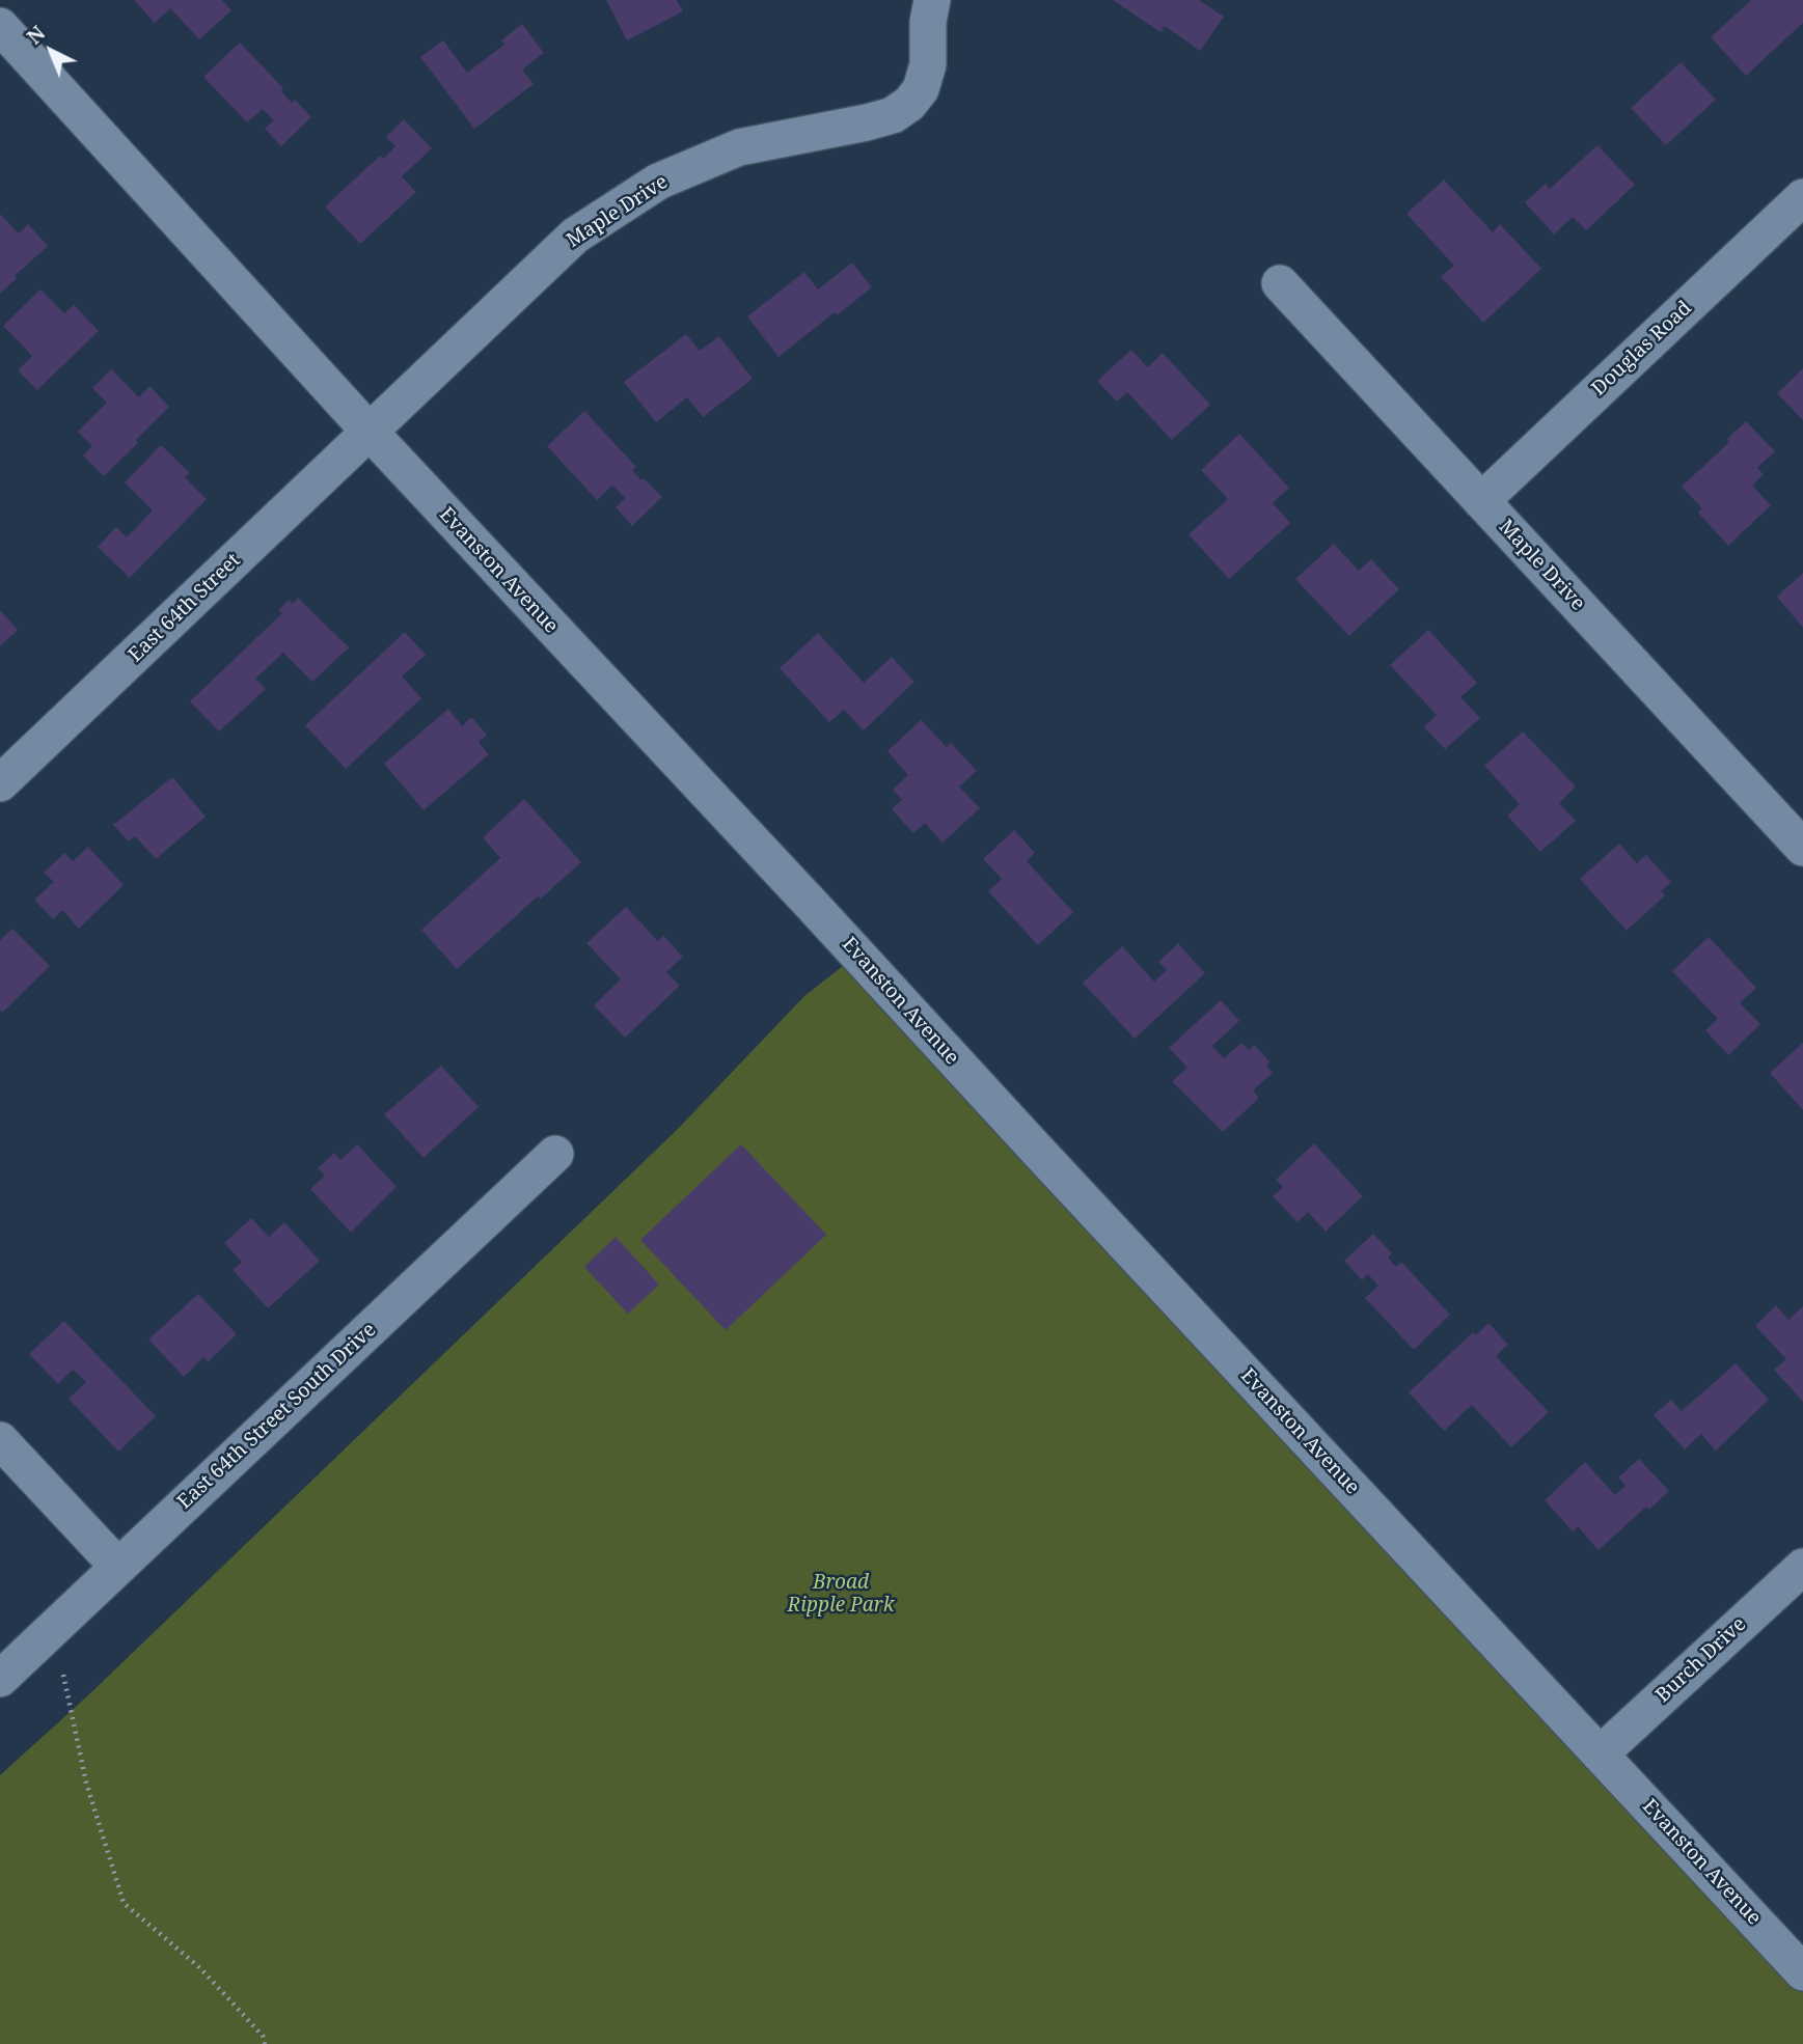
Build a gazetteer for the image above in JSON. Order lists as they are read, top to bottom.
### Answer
{
  "streets": {
    "street": [
      "Maple Drive",
      "Douglas Road",
      "Evanston Avenue",
      "East 64th Street",
      "East 64th Street South Drive",
      "Burch Drive"
    ]
  },
  "crossings": [
    ["Maple Drive", "Douglas Road"],
    ["Maple Drive", "Evanston Avenue"],
    ["Maple Drive", "East 64th Street"],
    ["Evanston Avenue", "East 64th Street"],
    ["Evanston Avenue", "Burch Drive"]
  ],
  "parks": ["Broad Ripple Park"],
  "north": "top left"
}
